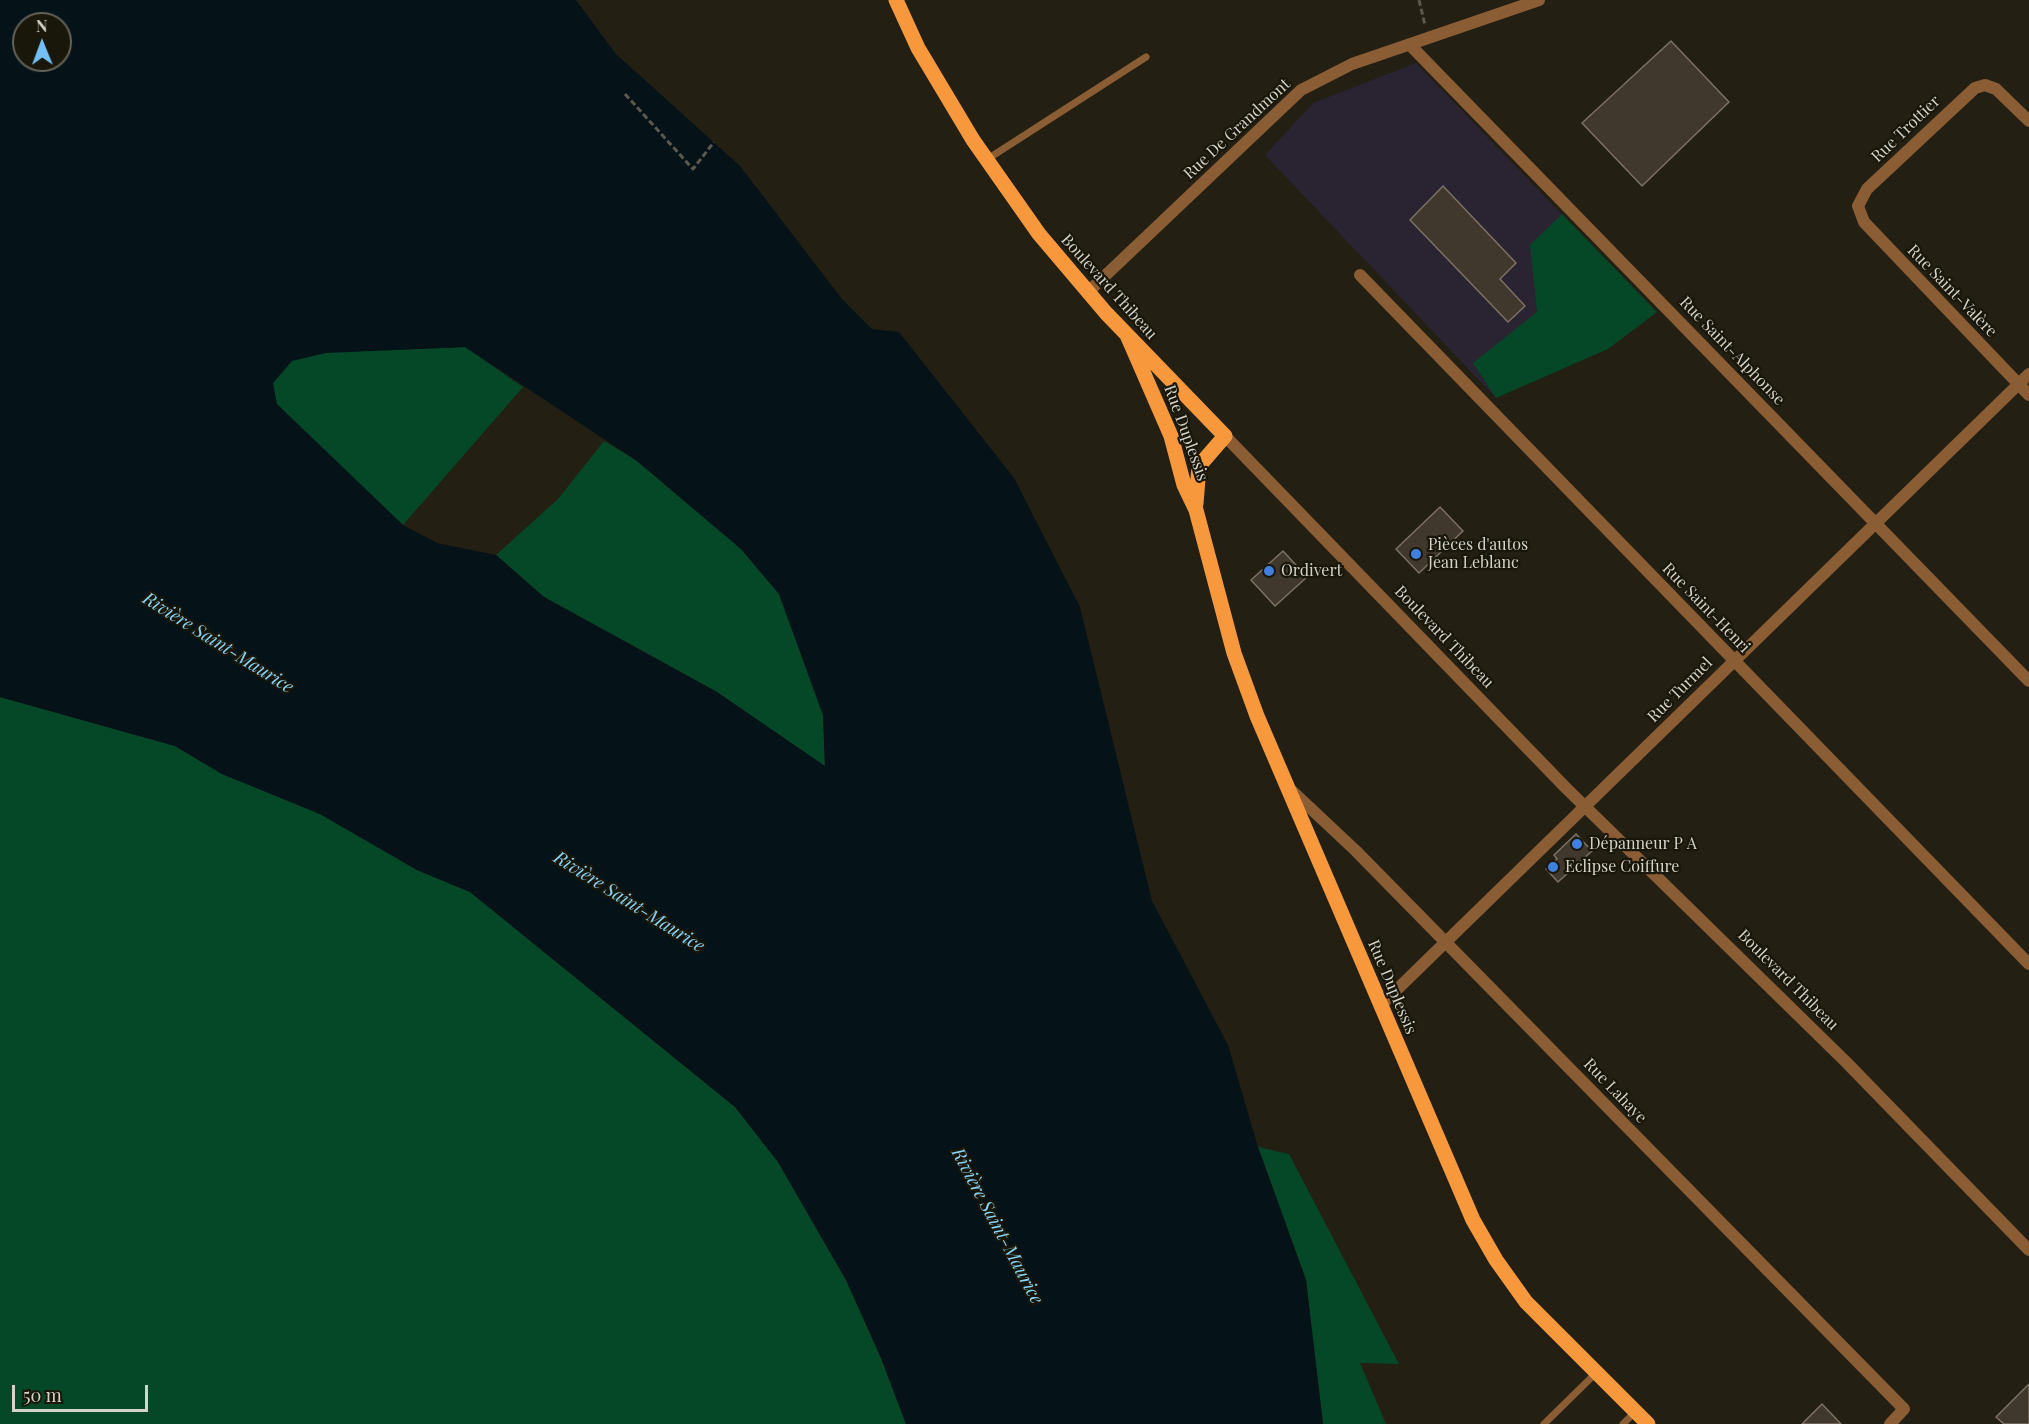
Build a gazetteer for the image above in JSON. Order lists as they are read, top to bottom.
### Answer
{
  "streets": {
    "main road": ["Boulevard Thibeau", "Rue Duplessis"],
    "street": [
      "Rue De Grandmont",
      "Rue Trottier",
      "Rue Saint-Valère",
      "Rue Saint-Alphonse",
      "Rue Saint-Henri",
      "Rue Turmel",
      "Rue Lahaye"
    ]
  },
  "crossings": [
    ["Rue De Grandmont", "Boulevard Thibeau"],
    ["Rue De Grandmont", "Rue Saint-Alphonse"],
    ["Rue Trottier", "Rue Saint-Valère"],
    ["Boulevard Thibeau", "Rue Duplessis"],
    ["Boulevard Thibeau", "Rue Turmel"],
    ["Rue Saint-Valère", "Rue Turmel"],
    ["Rue Saint-Alphonse", "Rue Turmel"],
    ["Rue Duplessis", "Rue Turmel"],
    ["Rue Duplessis", "Rue Lahaye"],
    ["Rue Saint-Henri", "Rue Turmel"],
    ["Rue Turmel", "Rue Lahaye"]
  ],
  "water": ["Rivière Saint-Maurice"],
  "places": [
    "Pièces d'autos Jean Leblanc",
    "Ordivert",
    "Dépanneur P A",
    "Eclipse Coiffure"
  ],
  "scale_bar": "50 m",
  "north": "top"
}
